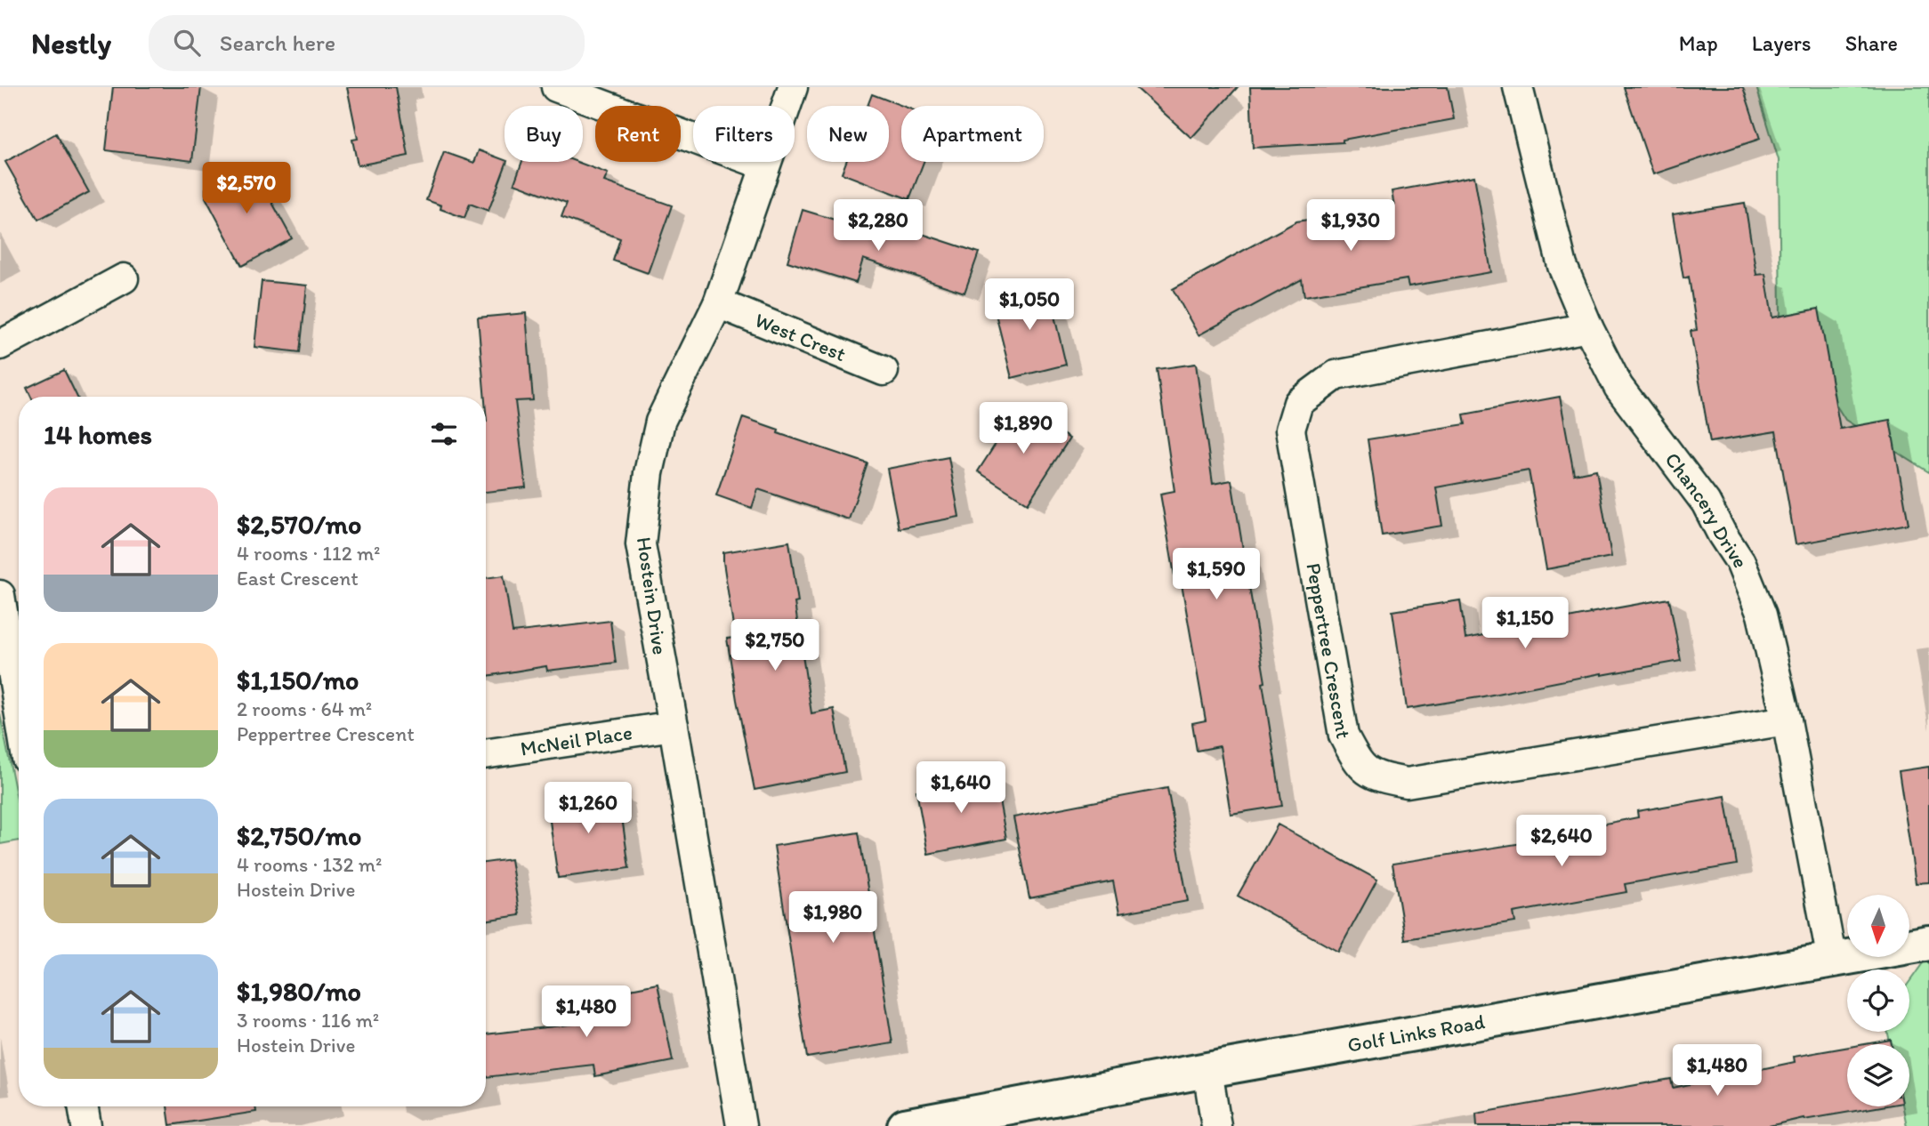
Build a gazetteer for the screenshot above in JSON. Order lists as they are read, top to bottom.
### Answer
{
  "streets": {
    "main road": ["Golf Links Road"],
    "street": [
      "West Crest",
      "Chancery Drive",
      "Hostein Drive",
      "Peppertree Crescent",
      "McNeil Place"
    ]
  },
  "crossings": [
    ["West Crest", "Hostein Drive"],
    ["Chancery Drive", "Peppertree Crescent"],
    ["Chancery Drive", "Golf Links Road"],
    ["Hostein Drive", "McNeil Place"]
  ],
  "north": "bottom",
  "page": {
    "header": "Nestly",
    "search": "Search here",
    "nav": ["Map", "Layers", "Share"],
    "chip": [
      "Buy",
      "Rent",
      "Filters",
      "New",
      "Apartment"
    ],
    "price": [
      "$2,570",
      "$2,280",
      "$1,930",
      "$1,050",
      "$1,890",
      "$1,590",
      "$1,150",
      "$2,750",
      "$1,640",
      "$1,260",
      "$2,640",
      "$1,980",
      "$1,480",
      "$1,480"
    ],
    "heading": "14 homes",
    "list": [
      {
        "name": "$2,570/mo",
        "note": "4 rooms · 112 m² · East Crescent"
      },
      {
        "name": "$1,150/mo",
        "note": "2 rooms · 64 m² · Peppertree Crescent"
      },
      {
        "name": "$2,750/mo",
        "note": "4 rooms · 132 m² · Hostein Drive"
      },
      {
        "name": "$1,980/mo",
        "note": "3 rooms · 116 m² · Hostein Drive"
      }
    ]
  }
}
